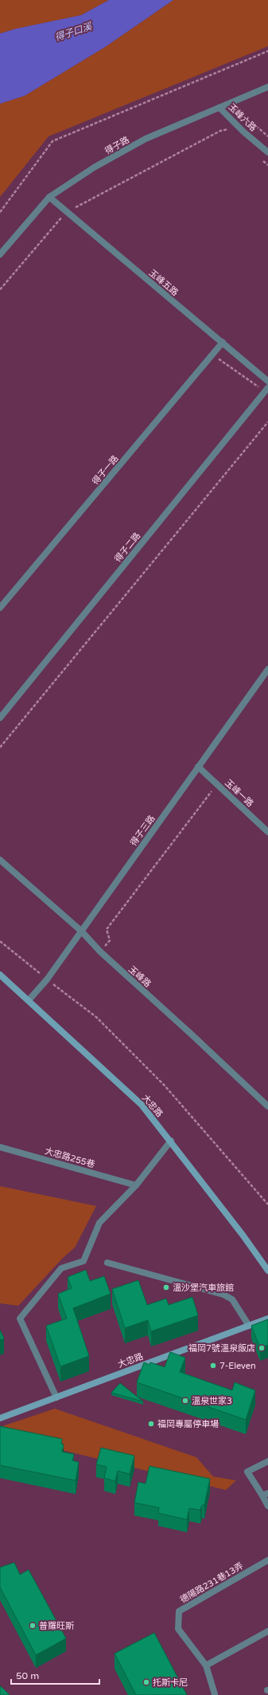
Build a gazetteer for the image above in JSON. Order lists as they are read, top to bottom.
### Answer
{
  "streets": {
    "street": [
      "玉峰六路",
      "得子路",
      "玉峰五路",
      "得子一路",
      "得子二路",
      "玉峰一路",
      "得子三路",
      "玉峰路",
      "大忠路",
      "大忠路255巷",
      "德陽路231巷13弄"
    ]
  },
  "crossings": [
    ["玉峰六路", "得子路"],
    ["得子路", "玉峰五路"],
    ["玉峰五路", "得子一路"],
    ["玉峰一路", "得子三路"],
    ["得子三路", "玉峰路"],
    ["得子三路", "大忠路"]
  ],
  "water": ["得子口溪"],
  "places": [
    "溫沙堡汽車旅館",
    "福岡7號溫泉飯店",
    "7-Eleven",
    "溫泉世家3",
    "福岡專屬停車場",
    "普羅旺斯",
    "托斯卡尼"
  ],
  "scale_bar": "50 m"
}
